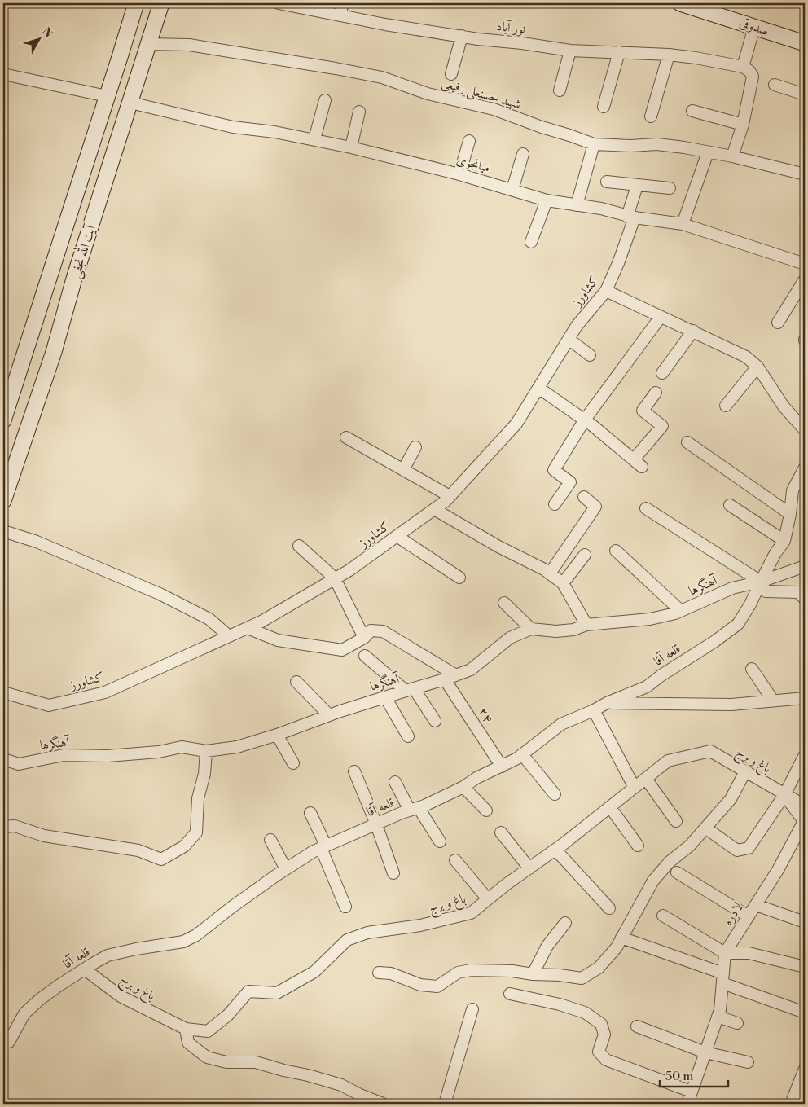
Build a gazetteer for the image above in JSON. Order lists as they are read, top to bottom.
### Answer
{
  "streets": {
    "main road": ["صدوقی", "آیت الله نجفی"],
    "street": [
      "نور آباد",
      "شهید حسنعلی رفیعی",
      "میانجوی",
      "کشاورز",
      "آهنگرها",
      "قلعه آقا",
      "۲۴",
      "باغ و برج",
      "لادره"
    ]
  },
  "crossings": [
    ["شهید حسنعلی رفیعی", "آیت الله نجفی"],
    ["میانجوی", "آیت الله نجفی"],
    ["میانجوی", "کشاورز"],
    ["آهنگرها", "قلعه آقا"],
    ["آهنگرها", "۲۴"],
    ["قلعه آقا", "۲۴"],
    ["قلعه آقا", "باغ و برج"],
    ["باغ و برج", "لادره"]
  ],
  "scale_bar": "50 m",
  "north": "top right"
}
